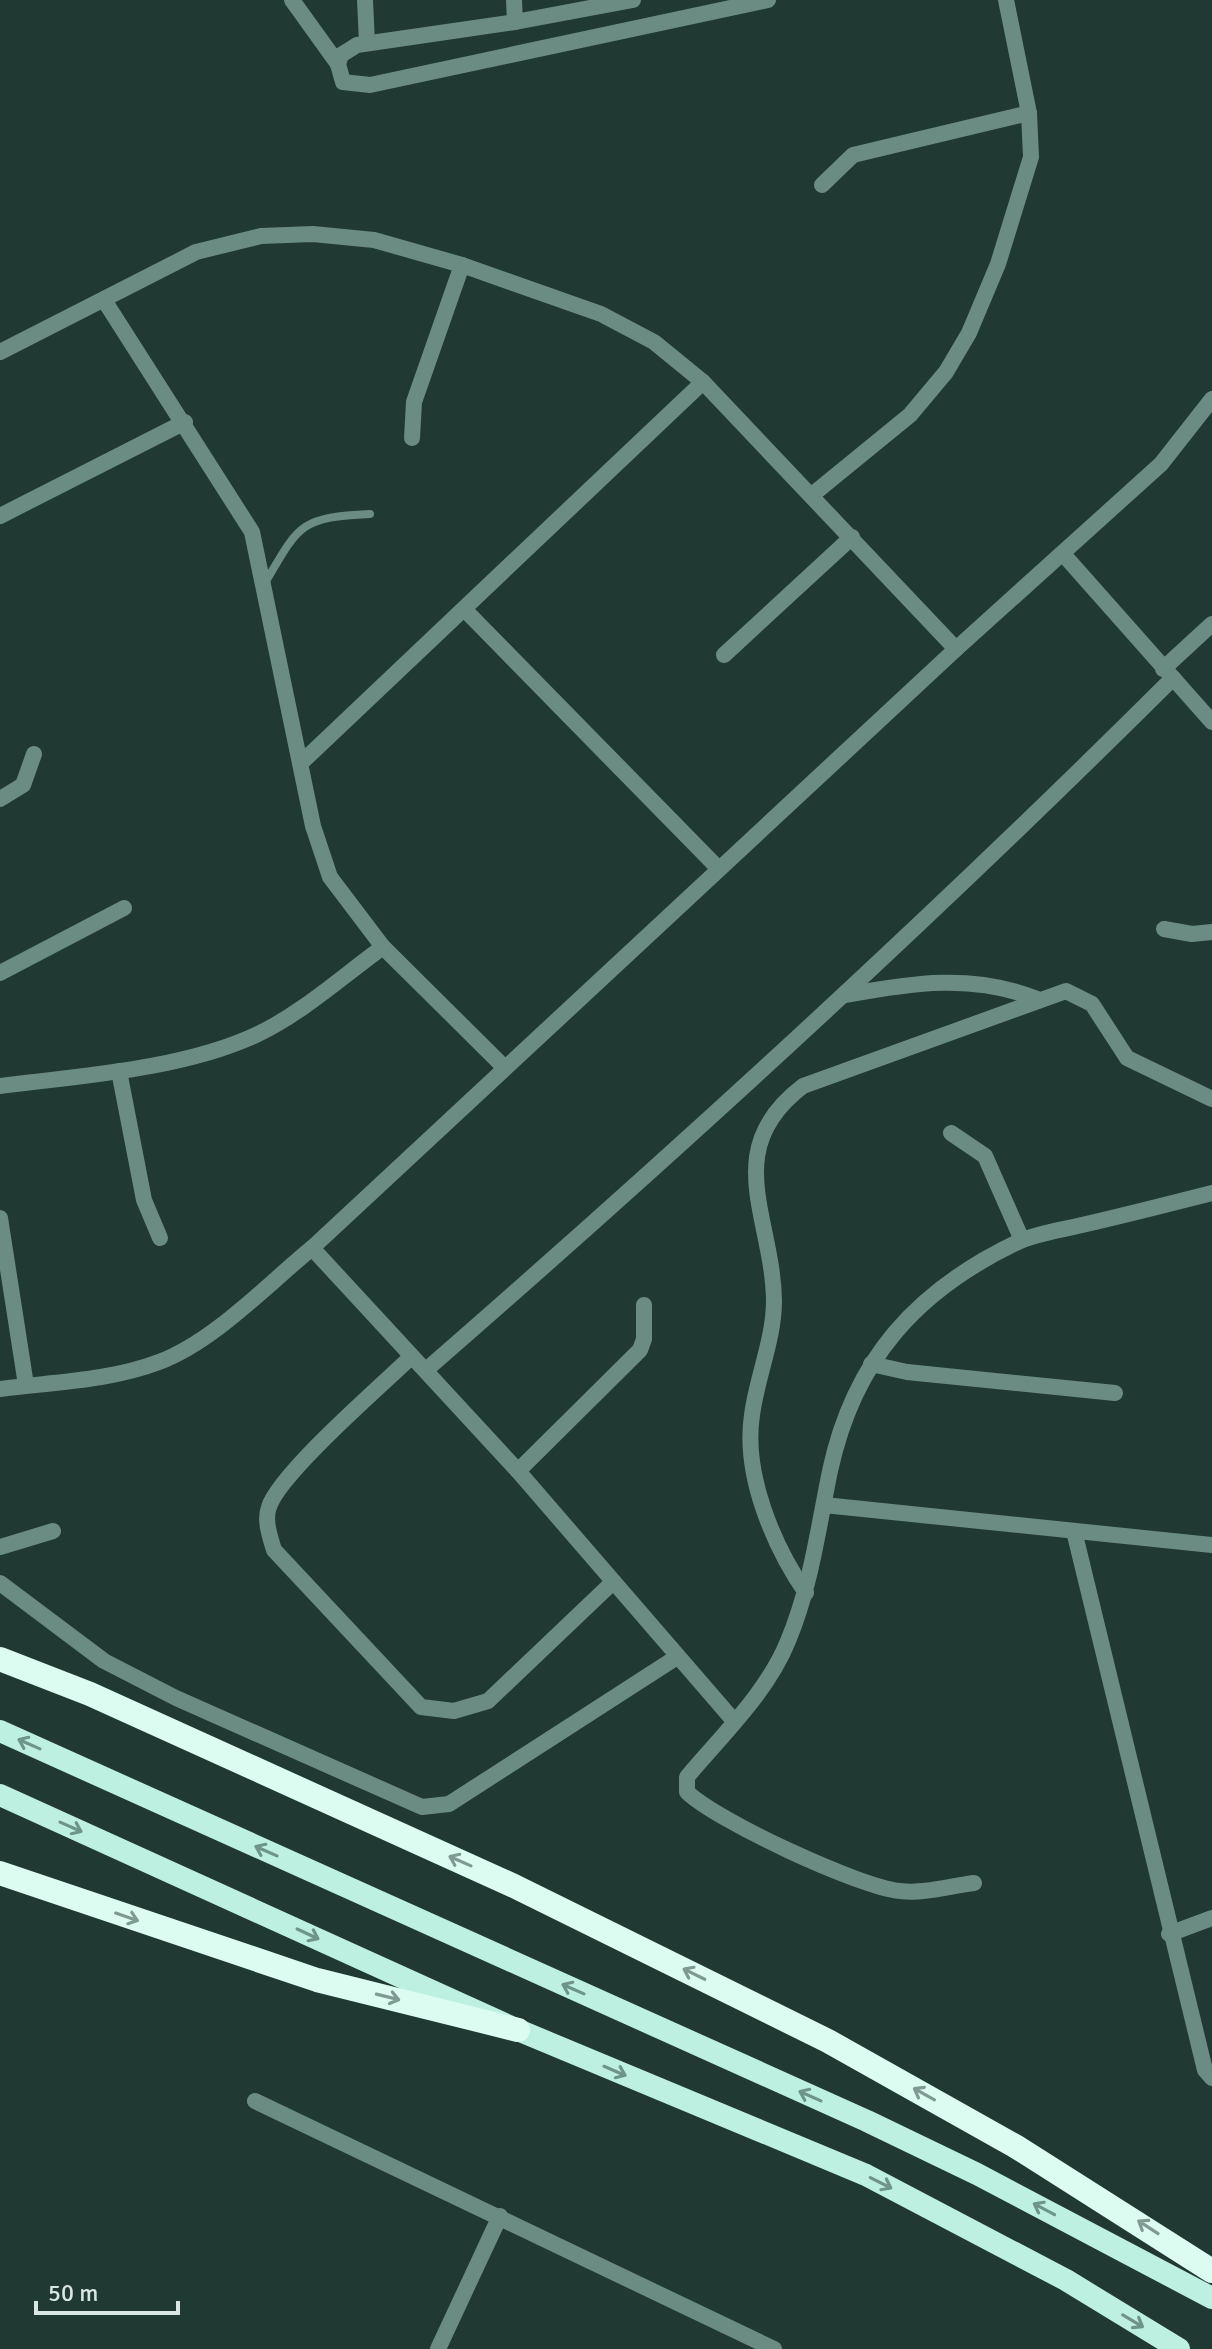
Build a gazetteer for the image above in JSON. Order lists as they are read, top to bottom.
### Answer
{
  "scale_bar": "50 m"
}
